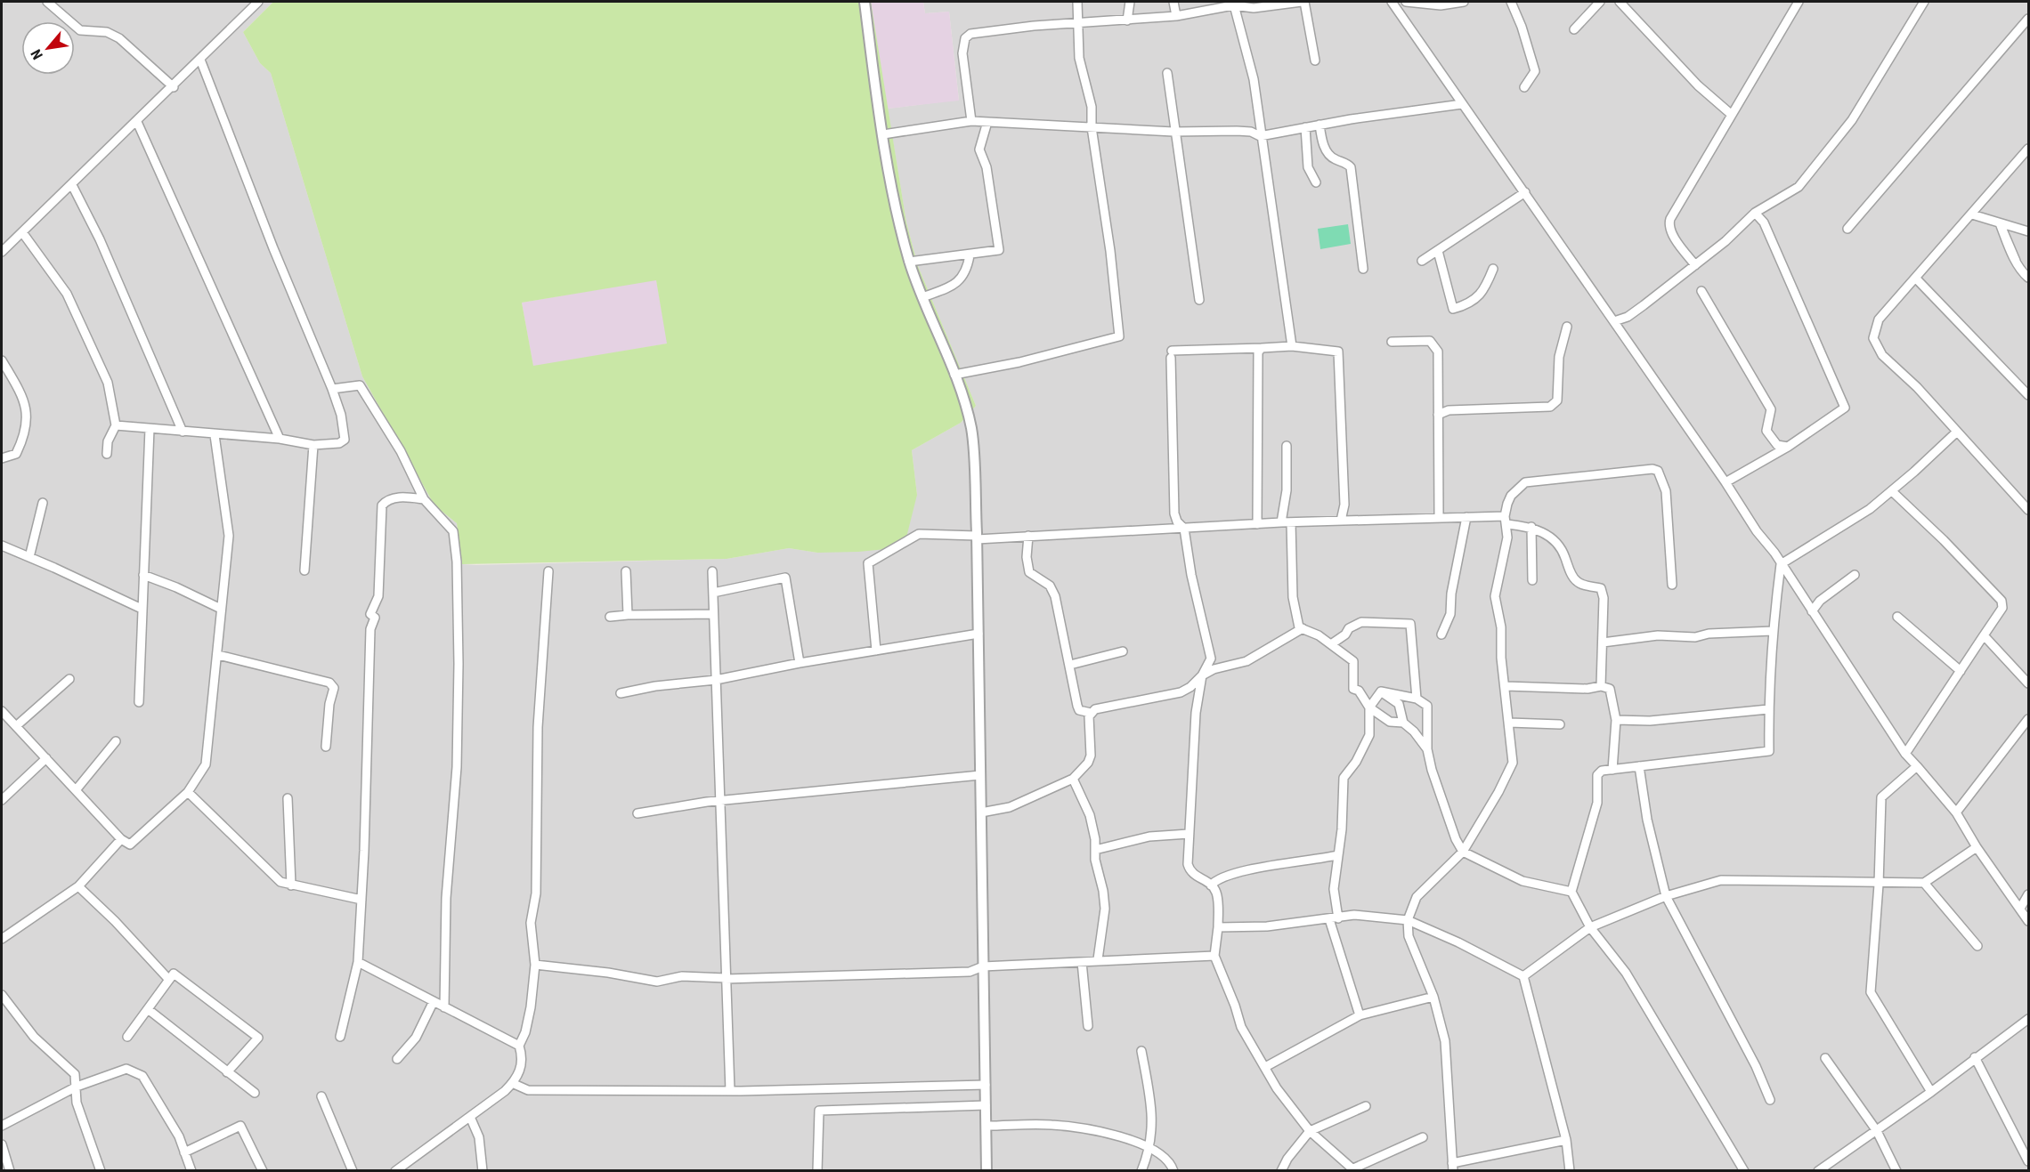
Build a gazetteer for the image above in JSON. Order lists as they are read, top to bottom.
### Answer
{
  "north": "bottom left"
}
